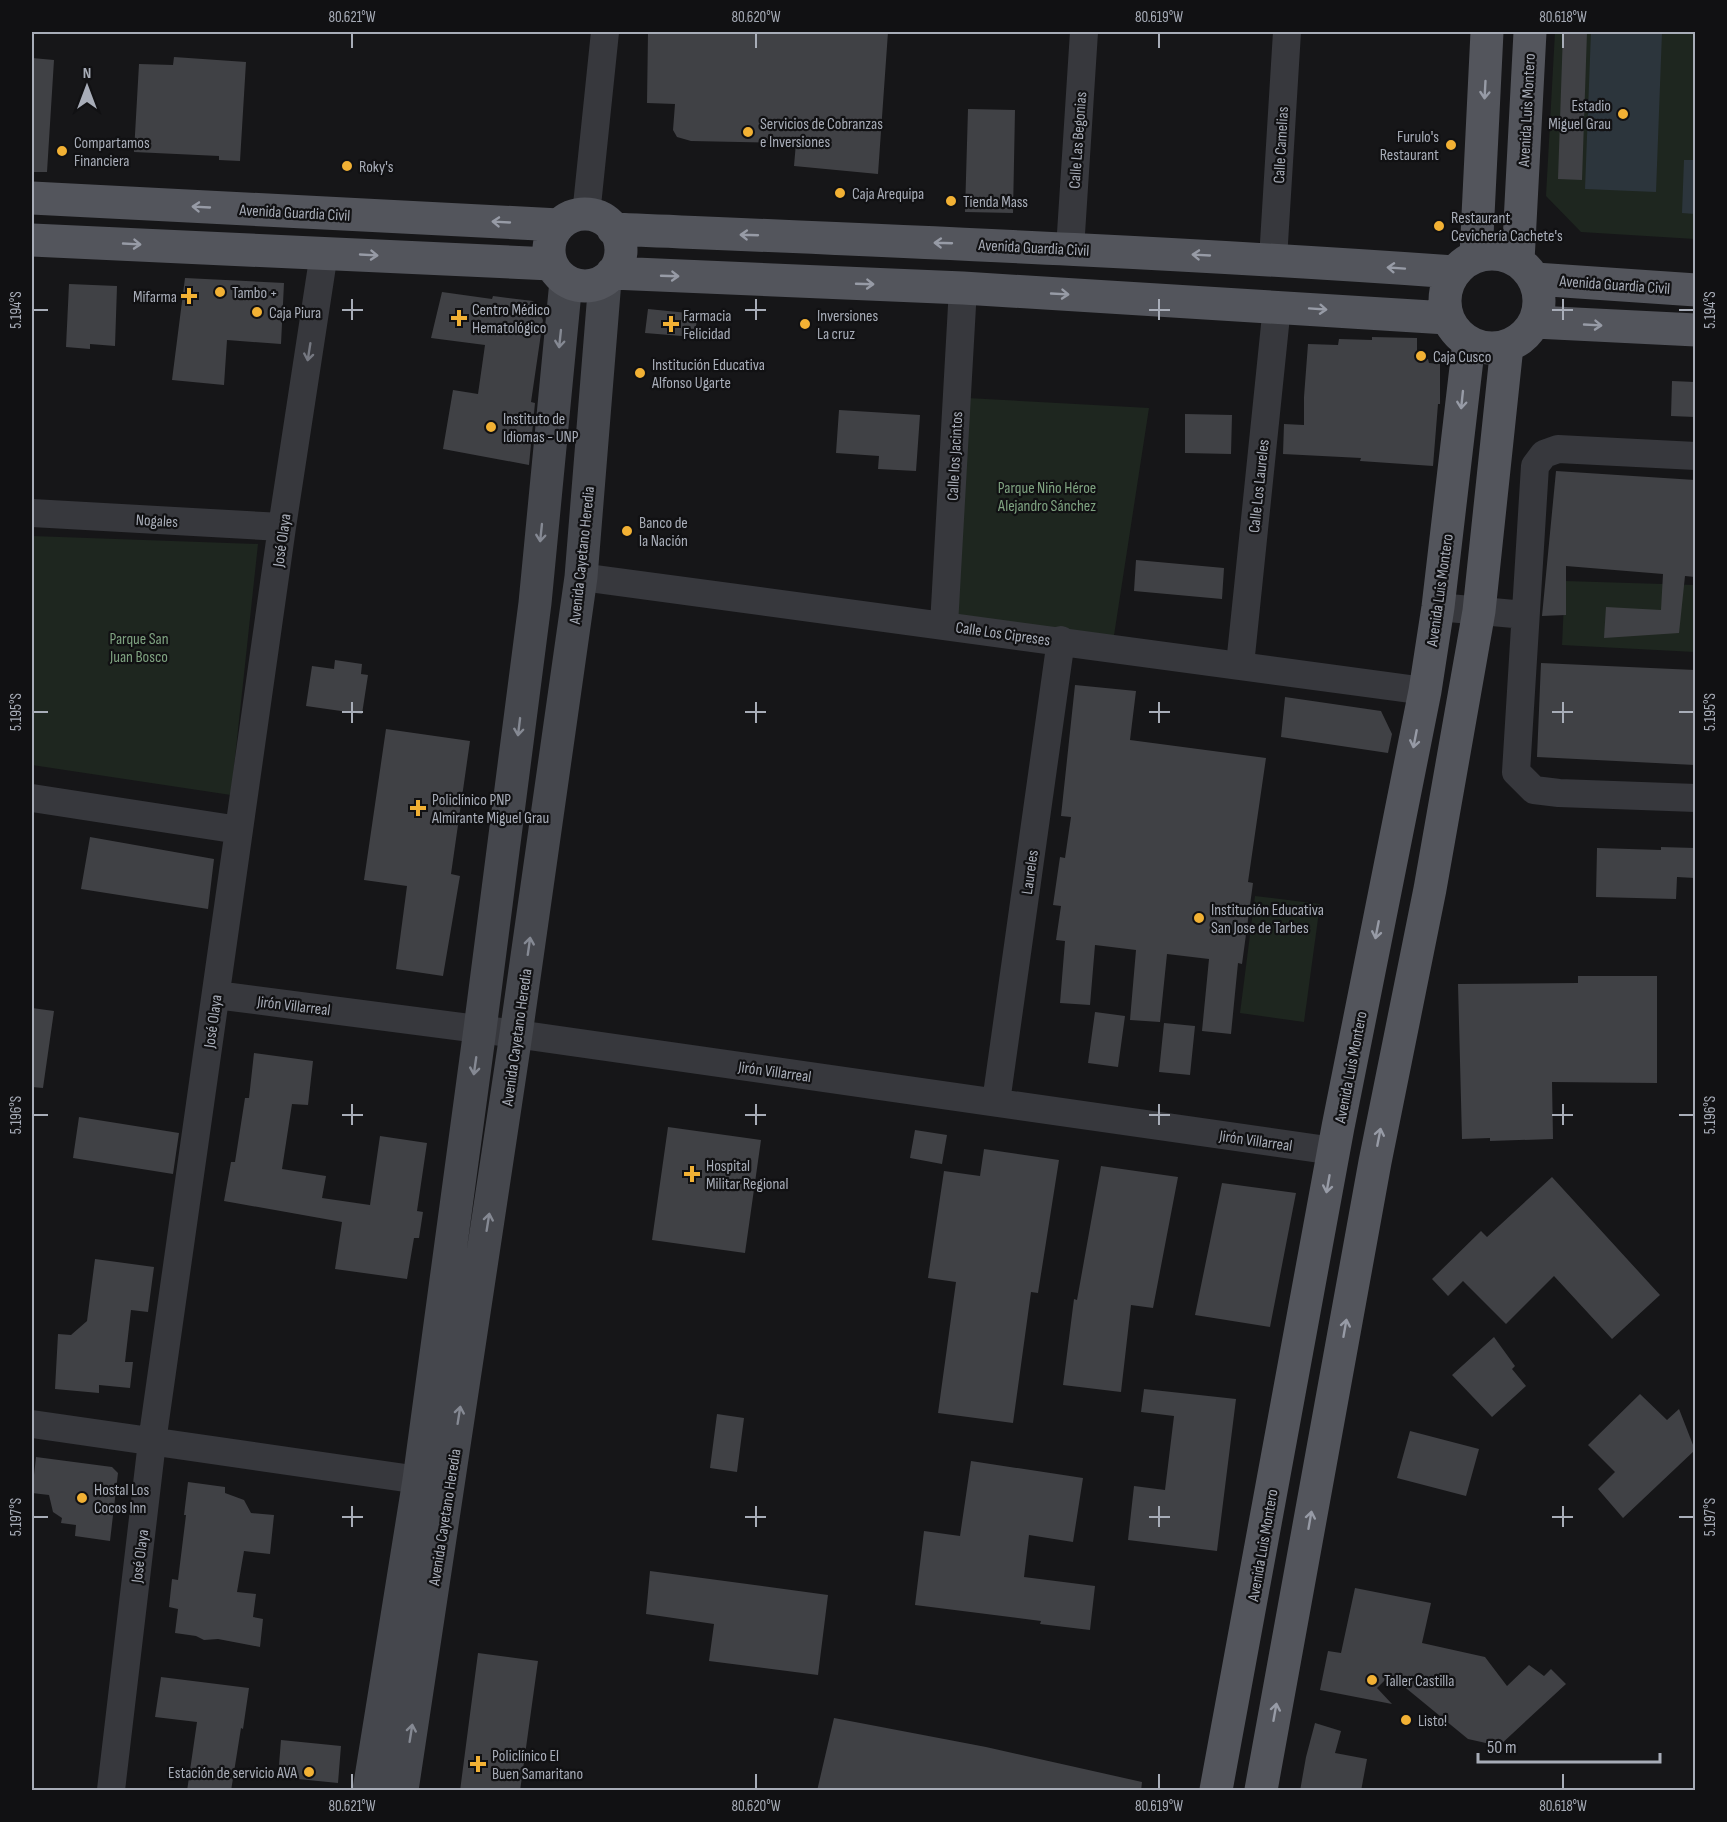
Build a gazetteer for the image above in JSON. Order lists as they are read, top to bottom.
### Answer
{
  "streets": {
    "main road": ["Avenida Luis Montero", "Avenida Guardia Civil", "Avenida Cayetano Heredia"],
    "street": [
      "Calle Las Begonias",
      "Calle Camelias",
      "Calle los Jacintos",
      "Calle Los Laureles",
      "Nogales",
      "José Olaya",
      "Calle Los Cipreses",
      "Laureles",
      "Jirón Villarreal"
    ]
  },
  "crossings": [
    ["Avenida Luis Montero", "Avenida Guardia Civil"],
    ["Avenida Luis Montero", "Calle Los Cipreses"],
    ["Avenida Luis Montero", "Jirón Villarreal"],
    ["Calle Las Begonias", "Avenida Guardia Civil"],
    ["Calle Camelias", "Avenida Guardia Civil"],
    ["Avenida Guardia Civil", "Avenida Cayetano Heredia"],
    ["Calle los Jacintos", "Calle Los Cipreses"],
    ["Calle Los Laureles", "Calle Los Cipreses"],
    ["Nogales", "José Olaya"],
    ["José Olaya", "Jirón Villarreal"],
    ["Avenida Cayetano Heredia", "Calle Los Cipreses"],
    ["Avenida Cayetano Heredia", "Jirón Villarreal"],
    ["Calle Los Cipreses", "Laureles"],
    ["Laureles", "Jirón Villarreal"]
  ],
  "parks": ["Parque Niño Héroe Alejandro Sánchez", "Parque San Juan Bosco"],
  "places": {
    "other": [
      "Estadio Miguel Grau",
      "Servicios de Cobranzas e Inversiones",
      "Furulo's Restaurant",
      "Compartamos Financiera",
      "Roky's",
      "Caja Arequipa",
      "Tienda Mass",
      "Restaurant Cevichería Cachete's",
      "Tambo +",
      "Caja Piura",
      "Inversiones La cruz",
      "Caja Cusco",
      "Institución Educativa Alfonso Ugarte",
      "Instituto de Idiomas - UNP",
      "Banco de la Nación",
      "Institución Educativa San Jose de Tarbes",
      "Hostal Los Cocos Inn",
      "Taller Castilla",
      "Listo!",
      "Estación de servicio AVA"
    ],
    "health": [
      "Mifarma",
      "Centro Médico Hematológico",
      "Farmacia Felicidad",
      "Policlínico PNP Almirante Miguel Grau",
      "Hospital Militar Regional",
      "Policlínico El Buen Samaritano"
    ]
  },
  "scale_bar": "50 m",
  "north": "top",
  "coordinates": [
    "80.621°W",
    "80.620°W",
    "80.619°W",
    "80.618°W",
    "5.194°S",
    "5.195°S",
    "5.196°S",
    "5.197°S"
  ]
}
